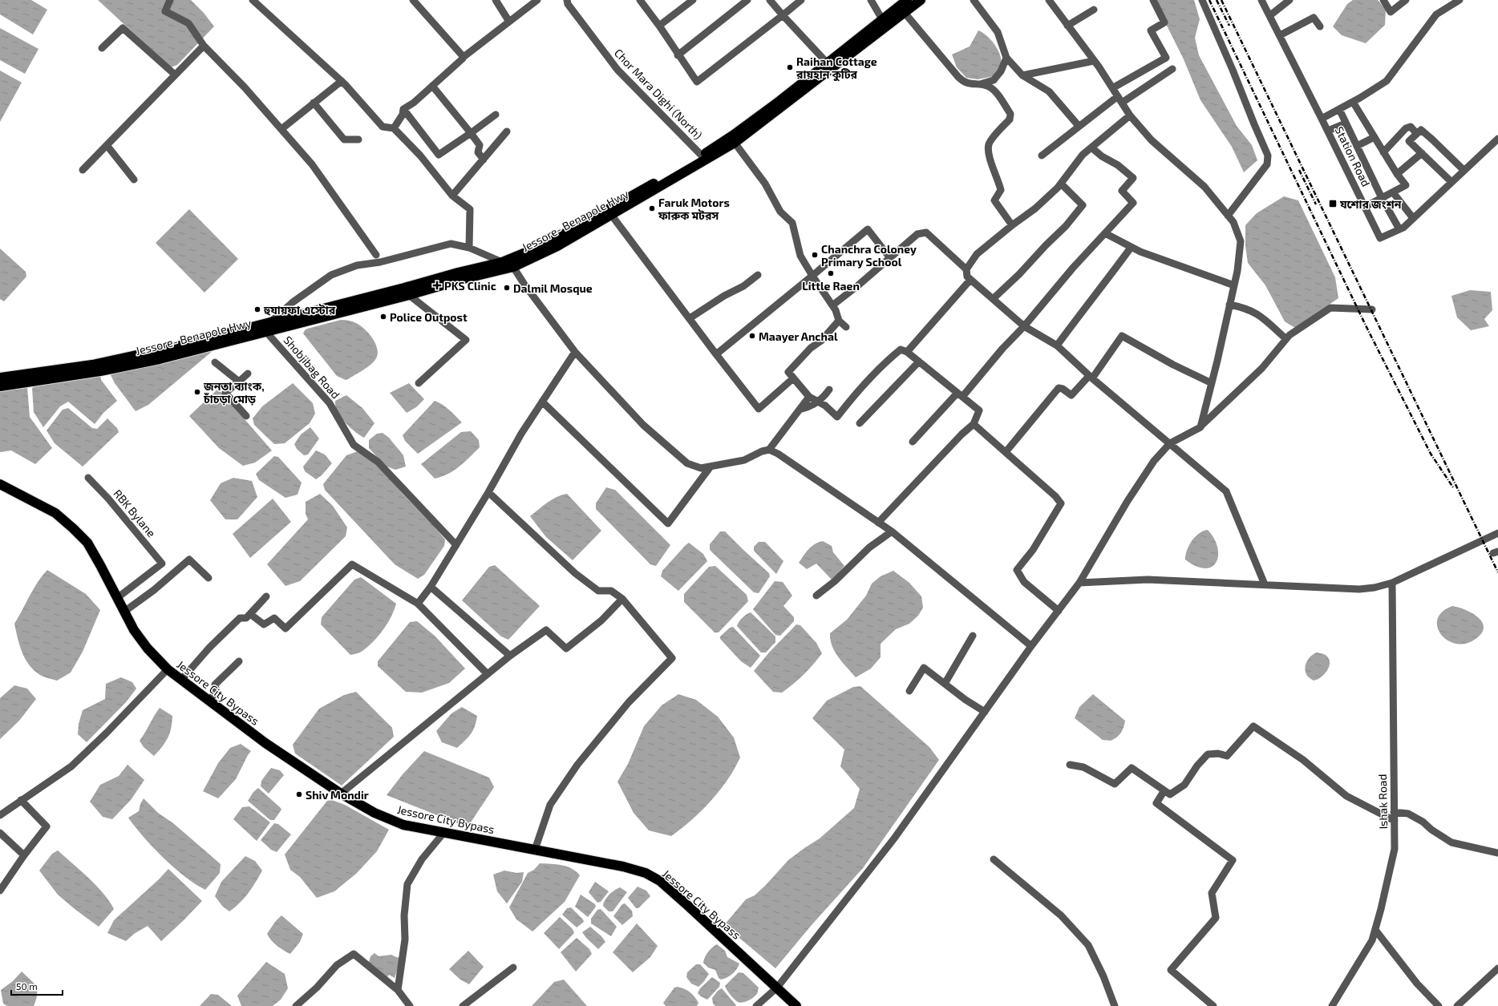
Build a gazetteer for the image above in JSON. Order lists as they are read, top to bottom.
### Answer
{
  "streets": {
    "highway": ["Jessore- Benapole Hwy", "Jessore City Bypass"],
    "street": [
      "Chor Mara Dighi (North)",
      "Station Road",
      "Shobjibag Road",
      "RBK Bylane",
      "Ishak Road"
    ]
  },
  "crossings": [
    ["Chor Mara Dighi (North)", "Jessore- Benapole Hwy"],
    ["Jessore- Benapole Hwy", "Shobjibag Road"]
  ],
  "places": {
    "other": [
      "Raihan Cottage রায়হান কুটির",
      "Faruk Motors ফারুক মটরস",
      "Chanchra Coloney Primary School",
      "Little Raen",
      "Dalmil Mosque",
      "হুযায়ফা এস্টোর",
      "Police Outpost",
      "Maayer Anchal",
      "জনতা ব্যাংক, চাঁচড়া মোড়",
      "Shiv Mondir"
    ],
    "transit": ["যশোর জংশন"],
    "health": ["PKS Clinic"]
  },
  "scale_bar": "50 m"
}
